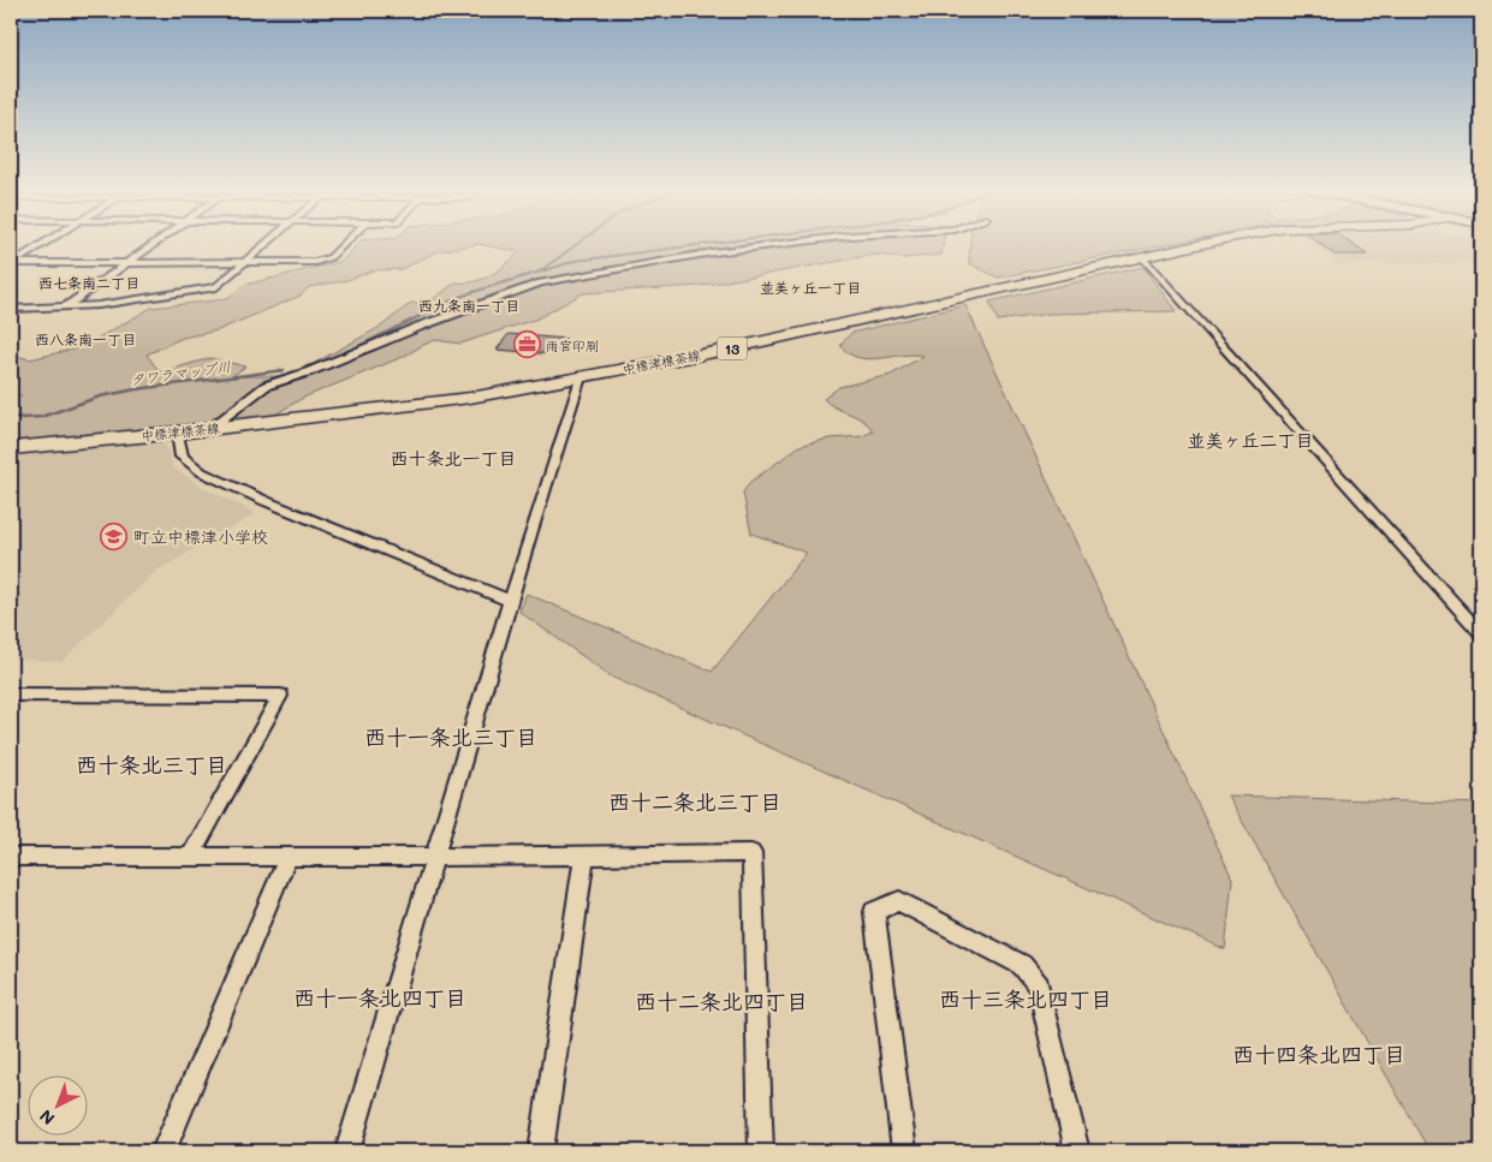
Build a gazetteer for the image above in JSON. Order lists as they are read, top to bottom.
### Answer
{
  "streets": {
    "main road": ["13", "中標津標茶線"]
  },
  "districts": [
    "西七条南二丁目",
    "並美ヶ丘一丁目",
    "西九条南一丁目",
    "西八条南一丁目",
    "並美ヶ丘二丁目",
    "西十条北一丁目",
    "西十一条北三丁目",
    "西十条北三丁目",
    "西十二条北三丁目",
    "西十一条北四丁目",
    "西十三条北四丁目",
    "西十二条北四丁目",
    "西十四条北四丁目"
  ],
  "water": ["タワラマップ川"],
  "places": {
    "office": ["雨宮印刷"],
    "school or university": ["町立中標津小学校"]
  },
  "north": "bottom left"
}
